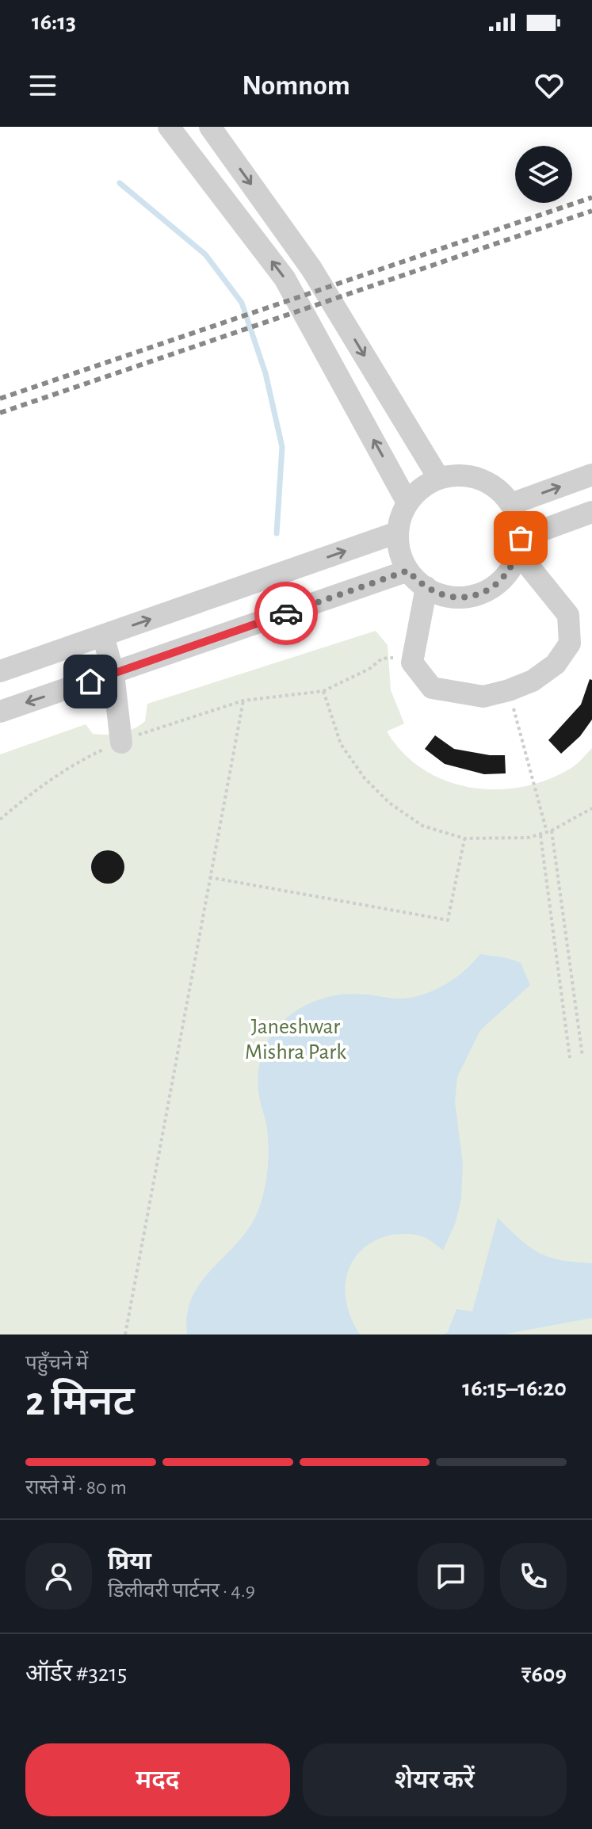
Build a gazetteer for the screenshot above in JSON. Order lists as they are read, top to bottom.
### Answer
{
  "parks": ["Janeshwar Mishra Park"],
  "page": {
    "status": "16:13",
    "header": "Nomnom",
    "heading": ["2 मिनट", "पहुँचने में", "16:15–16:20"],
    "panel": [
      "प्रिया",
      "डिलीवरी पार्टनर · 4.9",
      "ऑर्डर #3215",
      "₹609"
    ],
    "bar": "रास्ते में · 80 m",
    "buttons": ["मदद", "शेयर करें"]
  }
}
